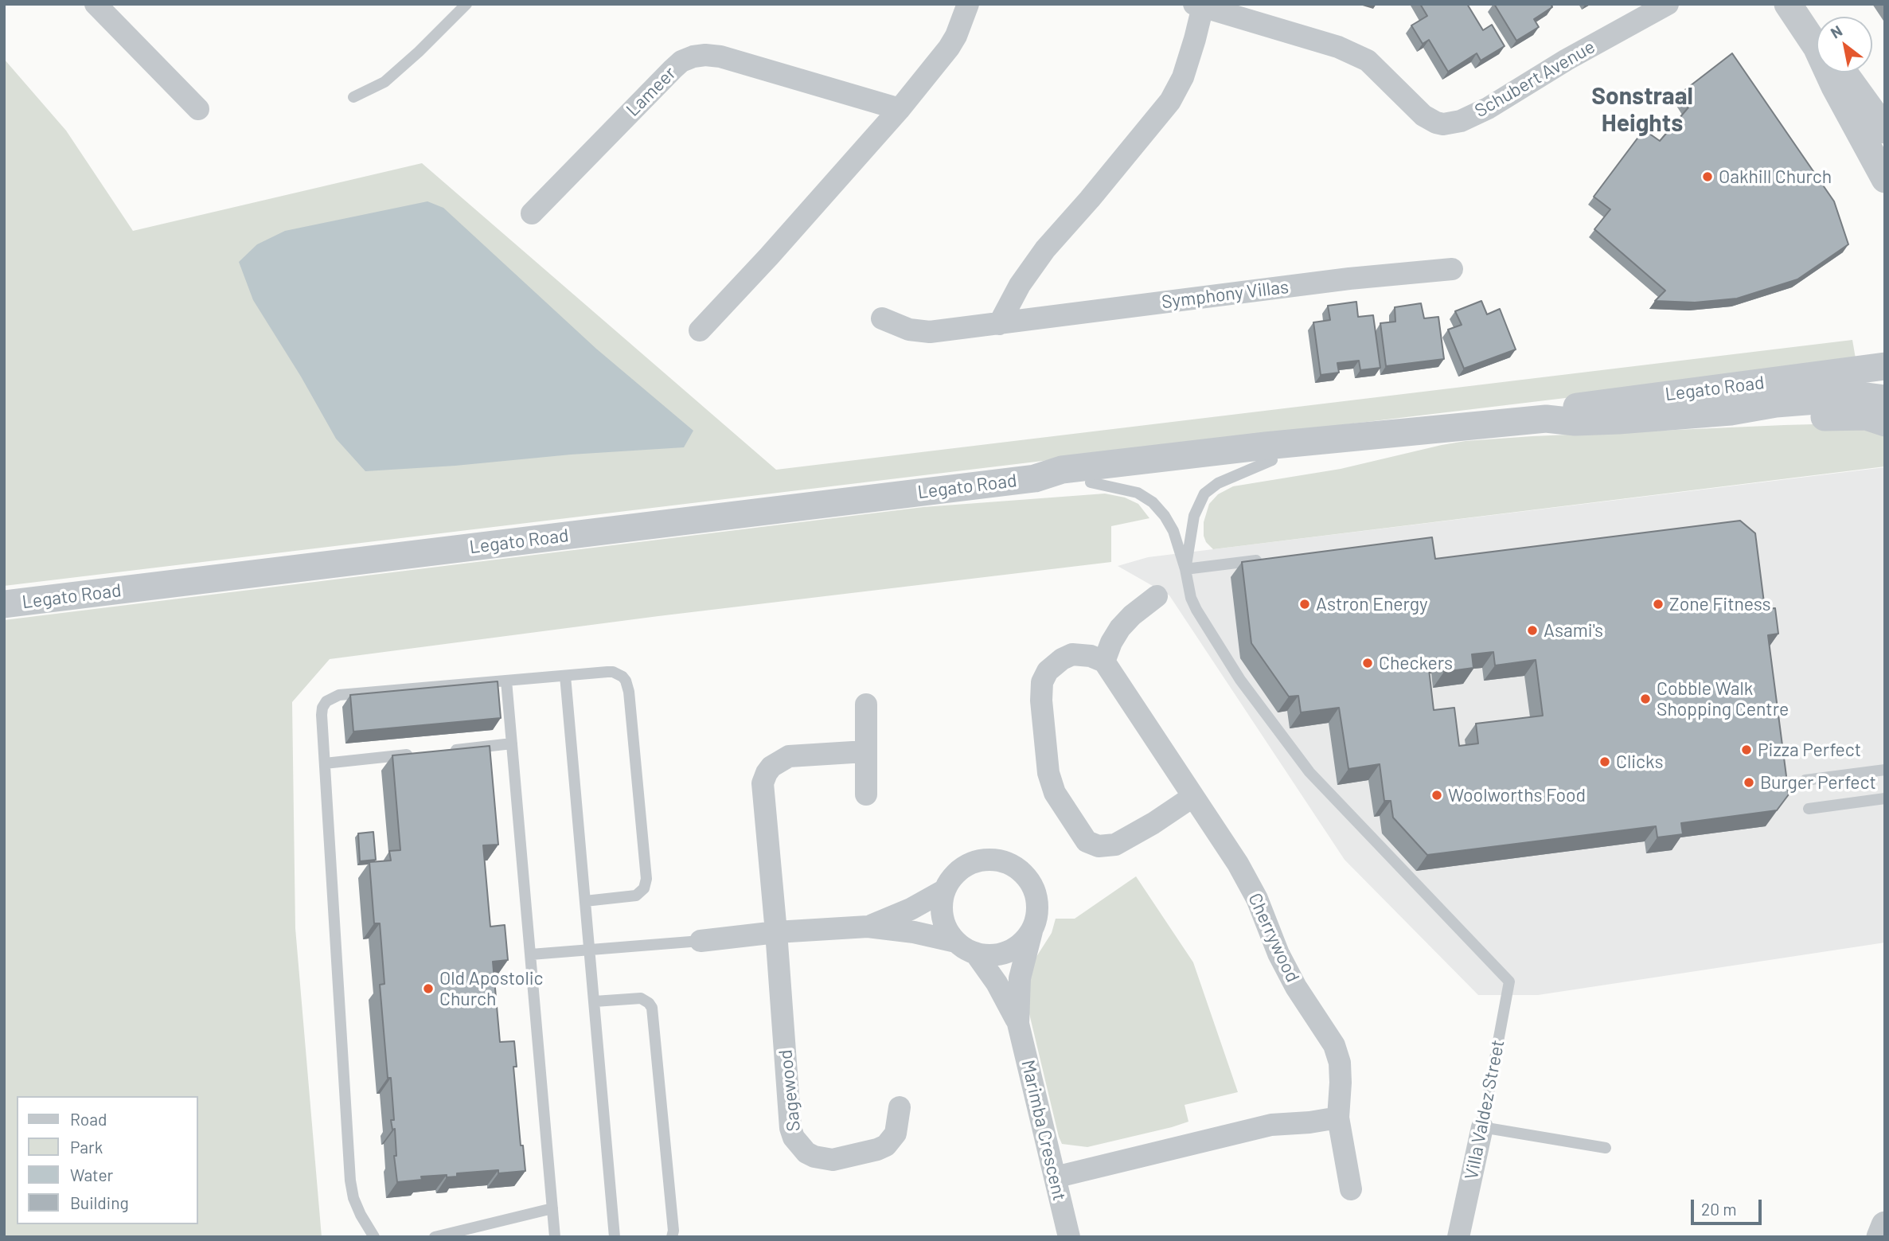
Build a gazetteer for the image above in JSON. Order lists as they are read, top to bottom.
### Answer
{
  "streets": {
    "street": [
      "Schubert Avenue",
      "Lameer",
      "Symphony Villas",
      "Legato Road",
      "Cherrywood",
      "Sagewood",
      "Villa Valdez Street",
      "Marimba Crescent"
    ]
  },
  "districts": ["Sonstraal Heights"],
  "places": [
    "Oakhill Church",
    "Astron Energy",
    "Zone Fitness",
    "Asami's",
    "Checkers",
    "Cobble Walk Shopping Centre",
    "Pizza Perfect",
    "Clicks",
    "Burger Perfect",
    "Woolworths Food",
    "Old Apostolic Church"
  ],
  "legend": [
    "Road",
    "Park",
    "Water",
    "Building"
  ],
  "scale_bar": "20 m",
  "north": "top left"
}
